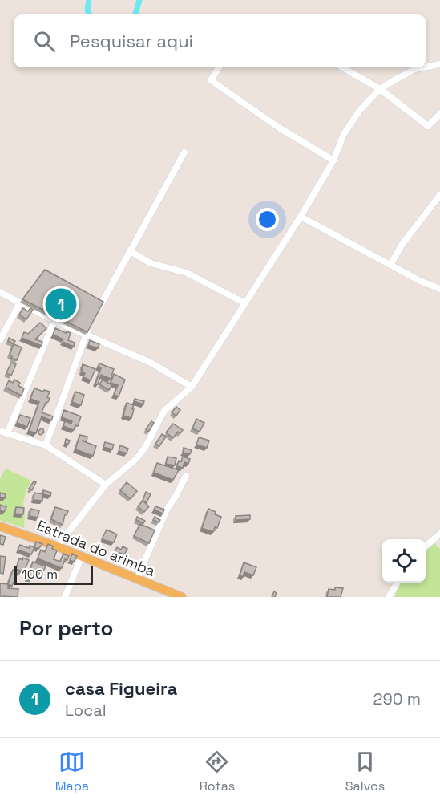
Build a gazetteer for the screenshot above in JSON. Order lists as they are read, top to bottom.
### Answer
{
  "streets": {
    "main road": ["Estrada do arimba"]
  },
  "scale_bar": "100 m",
  "page": {
    "search": "Pesquisar aqui",
    "pins": "1",
    "scale": "100 m",
    "heading": "Por perto",
    "list": [
      {
        "mark": "1",
        "name": "casa Figueira",
        "note": "Local",
        "value": "290 m"
      }
    ],
    "nav": ["Mapa", "Rotas", "Salvos"]
  }
}
